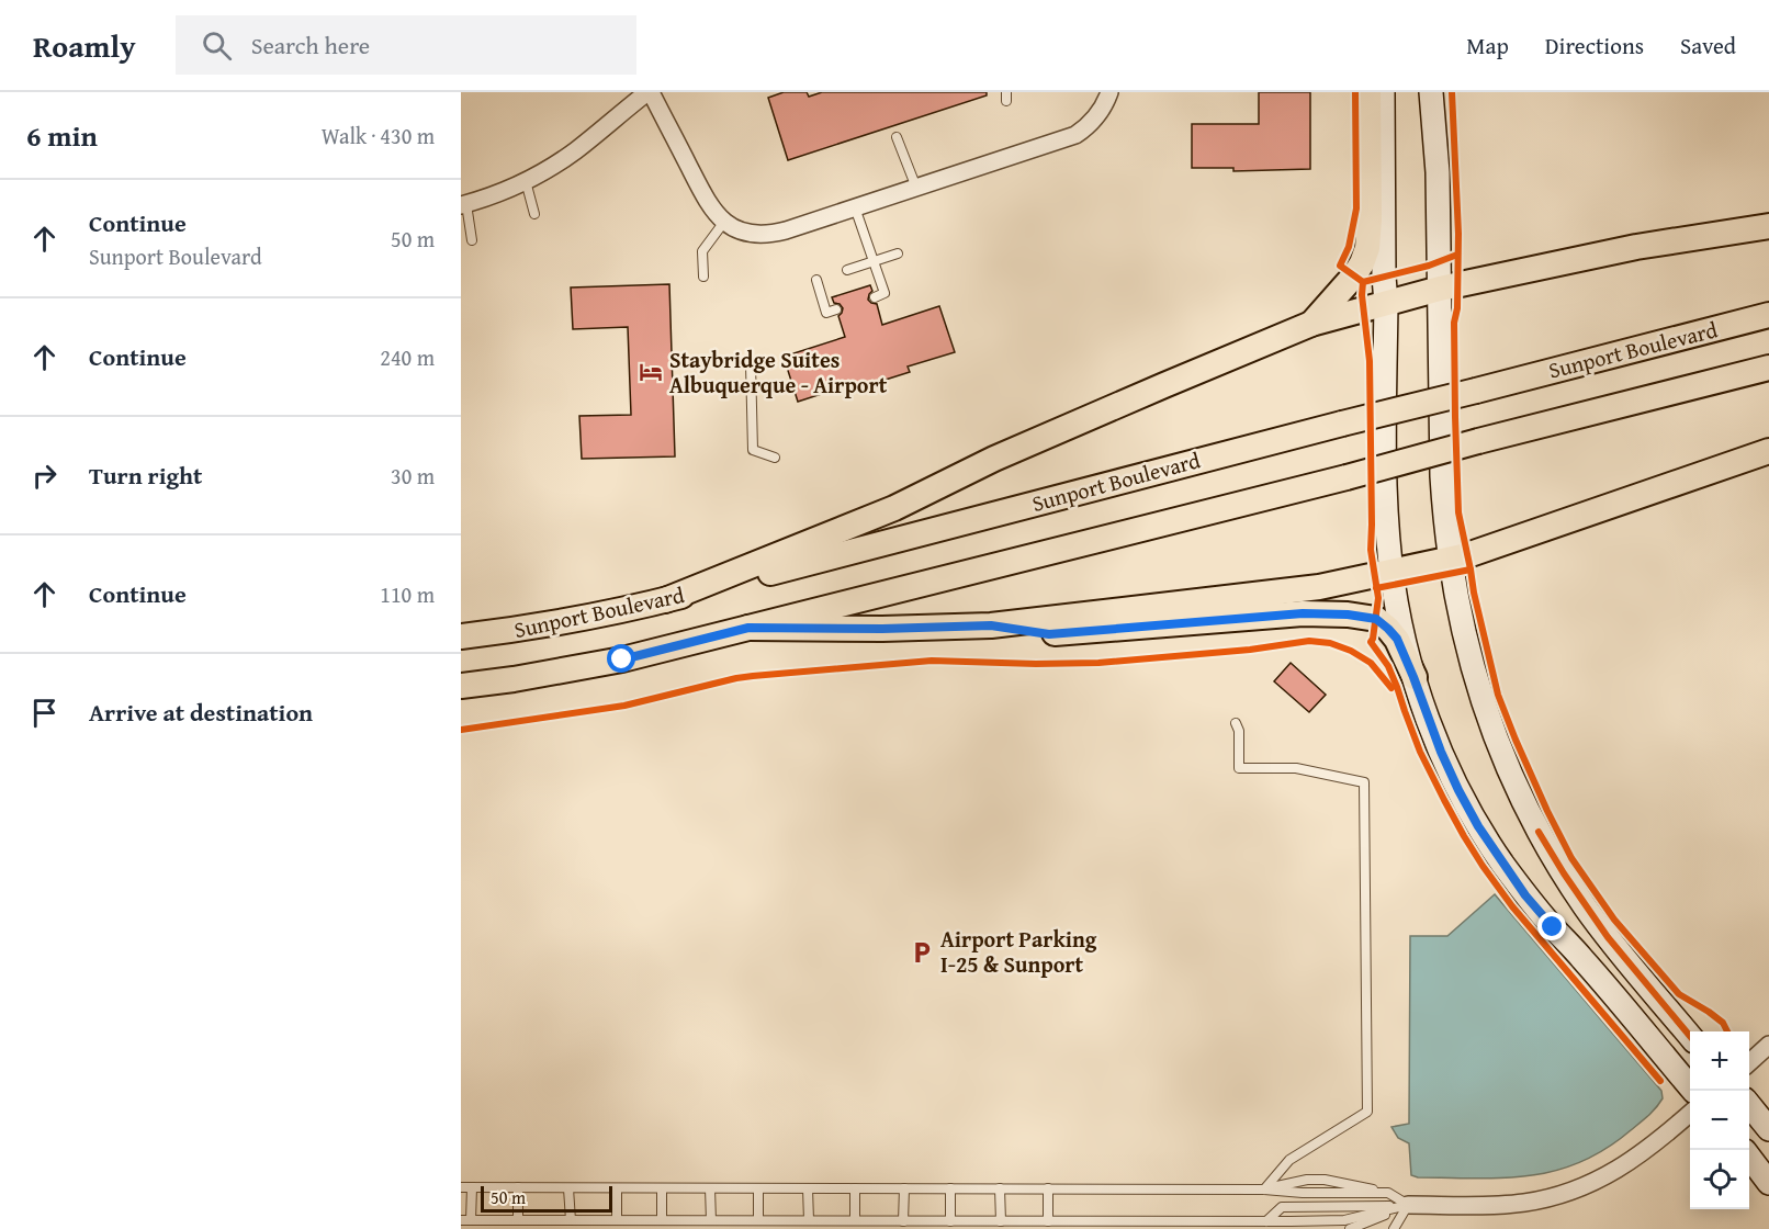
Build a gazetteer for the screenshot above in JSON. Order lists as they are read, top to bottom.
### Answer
{
  "streets": {
    "main road": ["Sunport Boulevard"]
  },
  "places": {
    "hotel": ["Staybridge Suites Albuquerque - Airport"],
    "parking": ["Airport Parking I-25 & Sunport"]
  },
  "scale_bar": "50 m",
  "page": {
    "header": "Roamly",
    "search": "Search here",
    "nav": ["Map", "Directions", "Saved"],
    "heading": ["6 min", "Walk · 430 m"],
    "list": [
      ["Continue", "Sunport Boulevard", "50 m"],
      ["Continue", "240 m"],
      ["Turn right", "30 m"],
      ["Continue", "110 m"],
      "Arrive at destination"
    ],
    "map_buttons": ["+", "−"],
    "scale": "50 m"
  }
}
